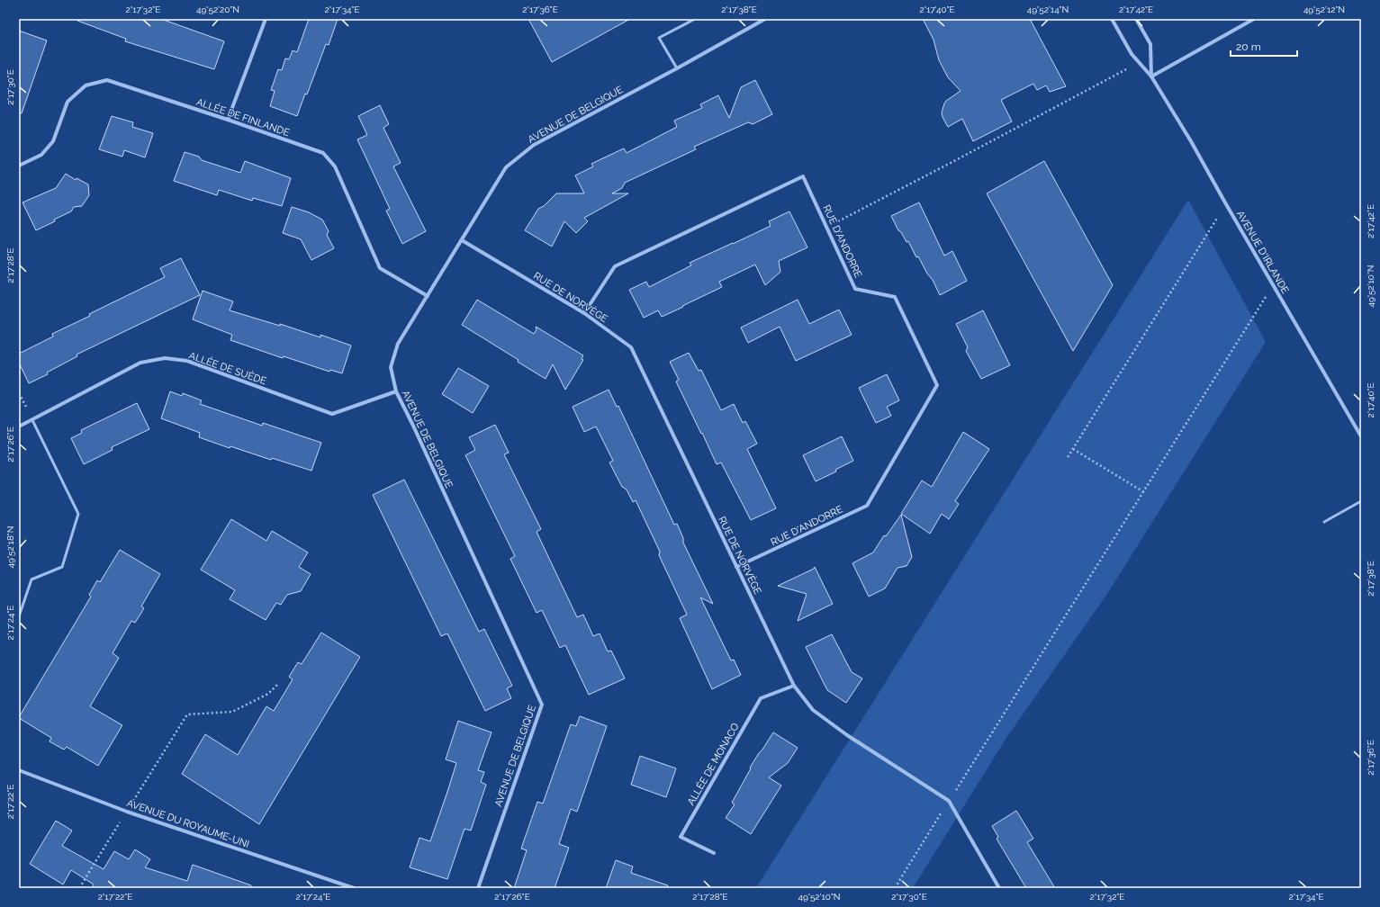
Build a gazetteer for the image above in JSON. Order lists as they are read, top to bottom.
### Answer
{
  "streets": {
    "street": [
      "AVENUE DE BELGIQUE",
      "ALLÉE DE FINLANDE",
      "RUE D'ANDORRE",
      "AVENUE D'IRLANDE",
      "RUE DE NORVÈGE",
      "ALLÉE DE SUÈDE",
      "ALLÉE DE MONACO",
      "AVENUE DU ROYAUME-UNI"
    ]
  },
  "crossings": [
    ["AVENUE DE BELGIQUE", "ALLÉE DE FINLANDE"],
    ["AVENUE DE BELGIQUE", "RUE DE NORVÈGE"],
    ["AVENUE DE BELGIQUE", "ALLÉE DE SUÈDE"],
    ["RUE D'ANDORRE", "RUE DE NORVÈGE"],
    ["RUE DE NORVÈGE", "ALLÉE DE MONACO"]
  ],
  "scale_bar": "20 m",
  "coordinates": [
    "2°17'32\"E",
    "49°52'20\"N",
    "2°17'34\"E",
    "2°17'36\"E",
    "2°17'38\"E",
    "2°17'40\"E",
    "49°52'14\"N",
    "2°17'42\"E",
    "49°52'12\"N",
    "2°17'30\"E",
    "2°17'28\"E",
    "49°52'10\"N",
    "2°17'26\"E",
    "49°52'18\"N",
    "2°17'24\"E",
    "2°17'22\"E"
  ]
}
